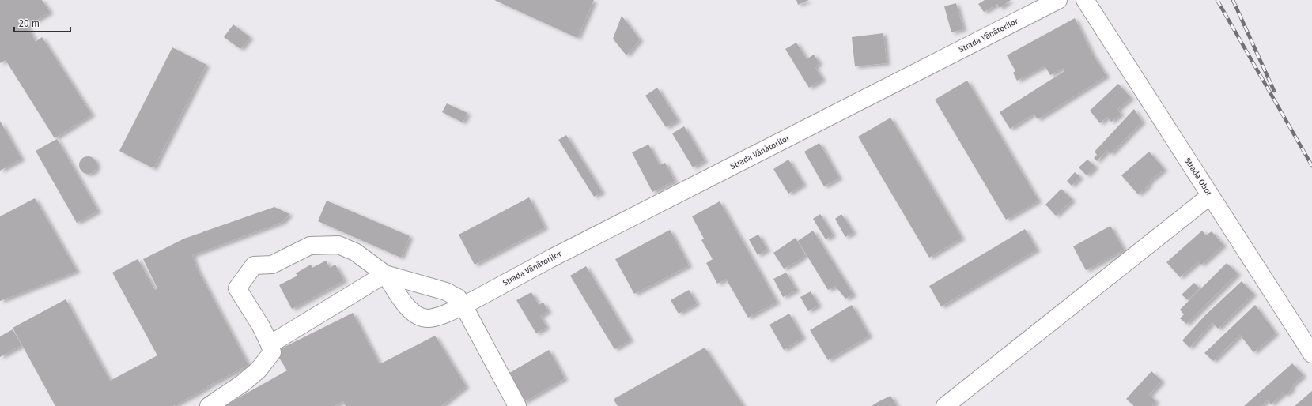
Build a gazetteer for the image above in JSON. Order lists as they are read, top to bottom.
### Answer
{
  "streets": {
    "street": ["Strada Vânătorilor", "Strada Obor"]
  },
  "scale_bar": "20 m"
}
